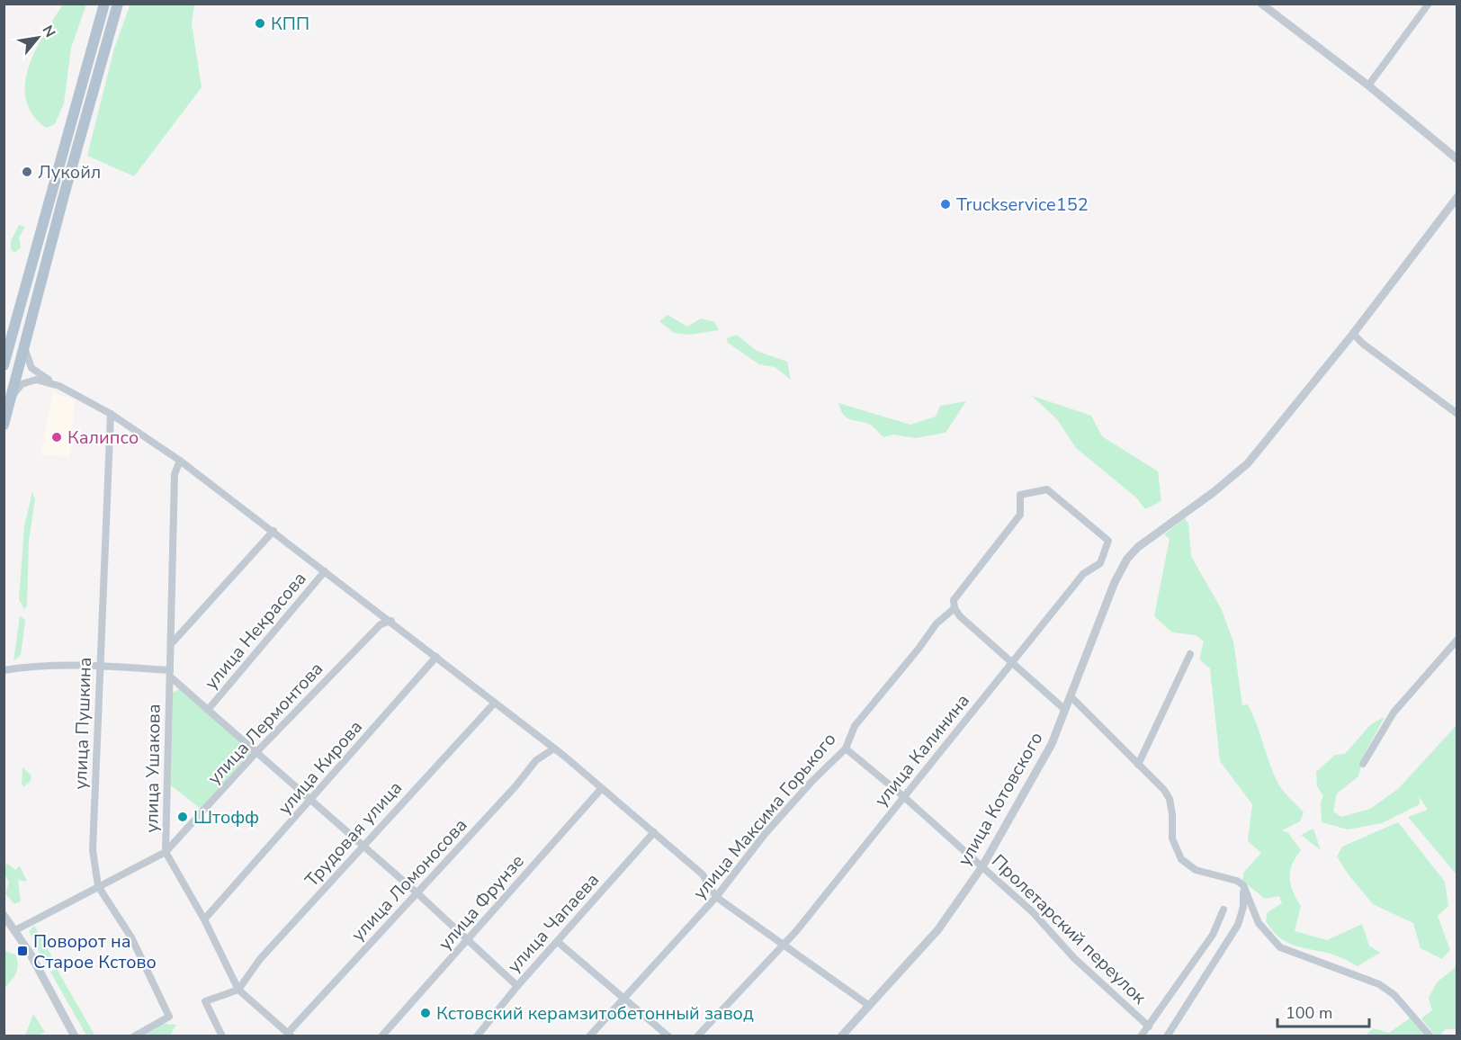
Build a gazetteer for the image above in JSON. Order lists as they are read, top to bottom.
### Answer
{
  "streets": {
    "street": [
      "улица Некрасова",
      "улица Пушкина",
      "улица Лермонтова",
      "улица Калинина",
      "улица Кирова",
      "улица Ушакова",
      "улица Котовского",
      "улица Максима Горького",
      "Трудовая улица",
      "улица Ломоносова",
      "улица Фрунзе",
      "улица Чапаева",
      "Пролетарский переулок"
    ]
  },
  "crossings": [
    ["улица Лермонтова", "улица Ушакова"],
    ["улица Калинина", "улица Максима Горького"],
    ["улица Калинина", "Пролетарский переулок"],
    ["улица Кирова", "улица Ушакова"],
    ["улица Ушакова", "Трудовая улица"],
    ["улица Ушакова", "улица Ломоносова"],
    ["улица Котовского", "Пролетарский переулок"],
    ["улица Максима Горького", "Пролетарский переулок"]
  ],
  "places": {
    "other": [
      "КПП",
      "Лукойл",
      "Truckservice152",
      "Калипсо",
      "Штофф",
      "Кстовский керамзитобетонный завод"
    ],
    "transit": ["Поворот на Старое Кстово"]
  },
  "scale_bar": "100 m",
  "north": "top right"
}
